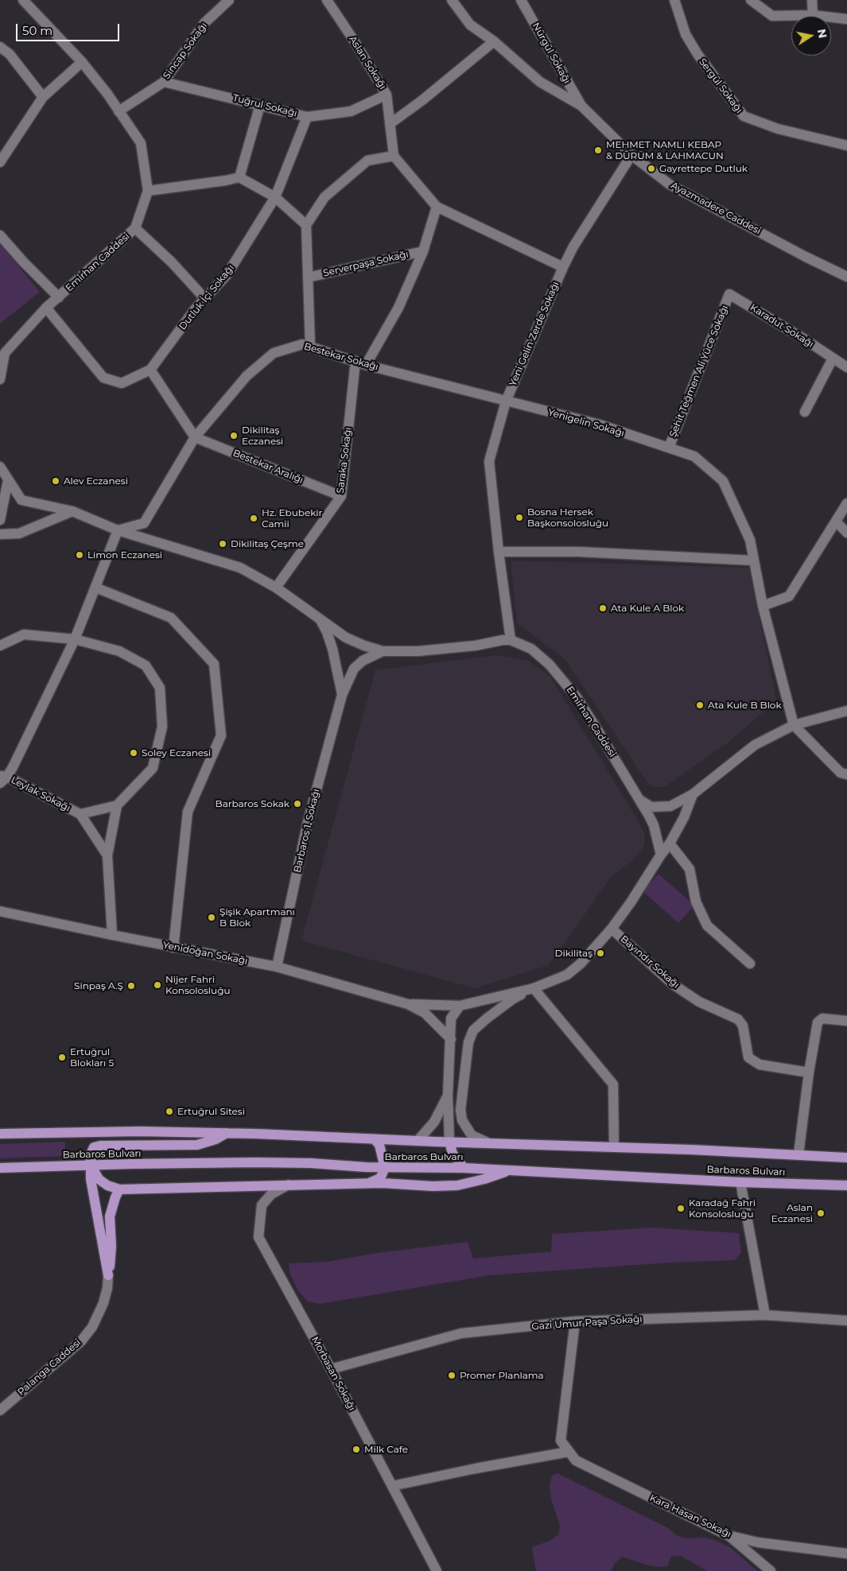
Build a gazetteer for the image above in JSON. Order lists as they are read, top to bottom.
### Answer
{
  "streets": {
    "main road": ["Barbaros Bulvarı"],
    "street": [
      "Sincap Sokağı",
      "Nürgül Sokağı",
      "Aslan Sokağı",
      "Sergül Sokağı",
      "Tuğrul Sokağı",
      "Ayazmadere Caddesi",
      "Emirhan Caddesi",
      "Serverpaşa Sokağı",
      "Dutluk İçi Sokağı",
      "Karadut Sokağı",
      "Yeni Gelin Zerde Sokağı",
      "Bestekar Sokağı",
      "Şehit Teğmen Ali Yüce Sokağı",
      "Yenigelin Sokağı",
      "Saraka Sokağı",
      "Bestekar Aralığı",
      "Leylak Sokağı",
      "Barbaros 1. Sokağı",
      "Yenidoğan Sokağı",
      "Bayındır Sokağı",
      "Gazi Umur Paşa Sokağı",
      "Palanga Caddesi",
      "Morbasan Sokağı",
      "Kara Hasan Sokağı"
    ]
  },
  "crossings": [
    ["Sincap Sokağı", "Tuğrul Sokağı"],
    ["Sincap Sokağı", "Emirhan Caddesi"],
    ["Nürgül Sokağı", "Ayazmadere Caddesi"],
    ["Aslan Sokağı", "Tuğrul Sokağı"],
    ["Tuğrul Sokağı", "Dutluk İçi Sokağı"],
    ["Ayazmadere Caddesi", "Yeni Gelin Zerde Sokağı"],
    ["Emirhan Caddesi", "Dutluk İçi Sokağı"],
    ["Emirhan Caddesi", "Barbaros 1. Sokağı"],
    ["Karadut Sokağı", "Şehit Teğmen Ali Yüce Sokağı"],
    ["Yeni Gelin Zerde Sokağı", "Bestekar Sokağı"],
    ["Yeni Gelin Zerde Sokağı", "Yenigelin Sokağı"],
    ["Bestekar Sokağı", "Yenigelin Sokağı"],
    ["Bestekar Sokağı", "Saraka Sokağı"],
    ["Bestekar Sokağı", "Bestekar Aralığı"],
    ["Şehit Teğmen Ali Yüce Sokağı", "Yenigelin Sokağı"],
    ["Saraka Sokağı", "Bestekar Aralığı"],
    ["Barbaros 1. Sokağı", "Yenidoğan Sokağı"],
    ["Gazi Umur Paşa Sokağı", "Morbasan Sokağı"],
    ["Gazi Umur Paşa Sokağı", "Kara Hasan Sokağı"]
  ],
  "places": [
    "MEHMET NAMLI KEBAP & DÜRÜM & LAHMACUN",
    "Gayrettepe Dutluk",
    "Dikilitaş Eczanesi",
    "Alev Eczanesi",
    "Bosna Hersek Başkonsolosluğu",
    "Hz. Ebubekir Camii",
    "Dikilitaş Çeşme",
    "Limon Eczanesi",
    "Ata Kule A Blok",
    "Ata Kule B Blok",
    "Soley Eczanesi",
    "Barbaros Sokak",
    "Şişik Apartmanı B Blok",
    "Dikilitaş",
    "Nijer Fahri Konsolosluğu",
    "Sinpaş A.Ş",
    "Ertuğrul Blokları 5",
    "Ertuğrul Sitesi",
    "Karadağ Fahri Konsolosluğu",
    "Aslan Eczanesi",
    "Promer Planlama",
    "Milk Cafe"
  ],
  "scale_bar": "50 m",
  "north": "right"
}
